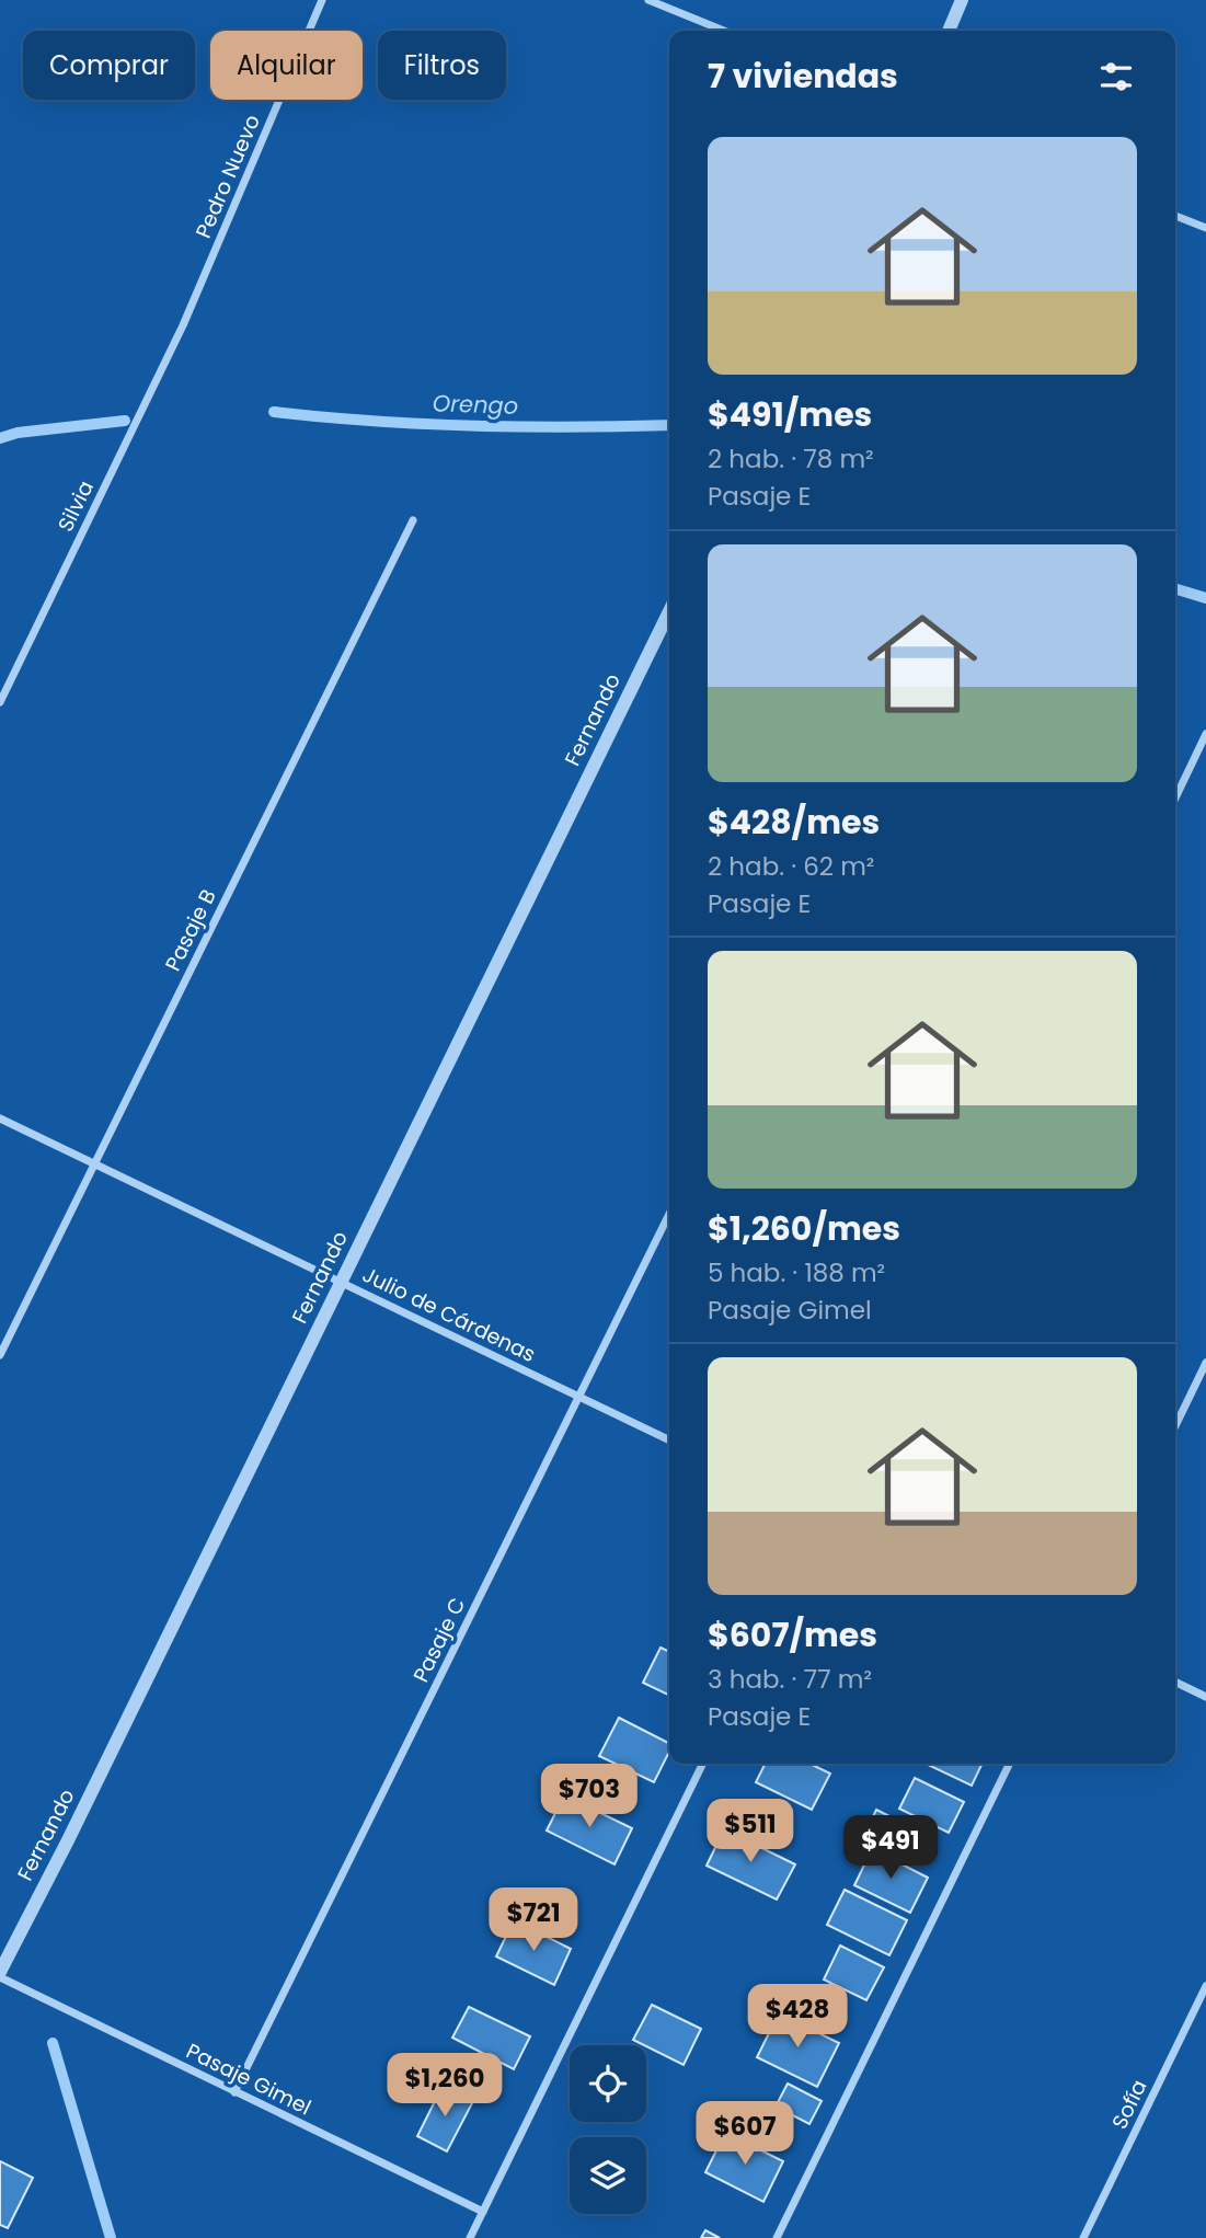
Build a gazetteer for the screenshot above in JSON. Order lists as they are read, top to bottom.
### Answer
{
  "streets": {
    "street": [
      "Pedro Nuevo",
      "Silvia",
      "Fernando",
      "Pasaje B",
      "Julio de Cárdenas",
      "Pasaje C",
      "Pasaje Gimel",
      "Sofía"
    ]
  },
  "crossings": [
    ["Pedro Nuevo", "Silvia"],
    ["Fernando", "Julio de Cárdenas"],
    ["Pasaje B", "Julio de Cárdenas"],
    ["Julio de Cárdenas", "Pasaje C"],
    ["Pasaje C", "Pasaje Gimel"]
  ],
  "water": ["Orengo"],
  "page": {
    "chip": ["Comprar", "Alquilar", "Filtros"],
    "heading": "7 viviendas",
    "list": [
      {
        "name": "$491/mes",
        "note": "2 hab. · 78 m² · Pasaje E"
      },
      {
        "name": "$428/mes",
        "note": "2 hab. · 62 m² · Pasaje E"
      },
      {
        "name": "$1,260/mes",
        "note": "5 hab. · 188 m² · Pasaje Gimel"
      },
      {
        "name": "$607/mes",
        "note": "3 hab. · 77 m² · Pasaje E"
      }
    ],
    "price": [
      "$703",
      "$511",
      "$491",
      "$721",
      "$428",
      "$1,260",
      "$607"
    ]
  }
}
